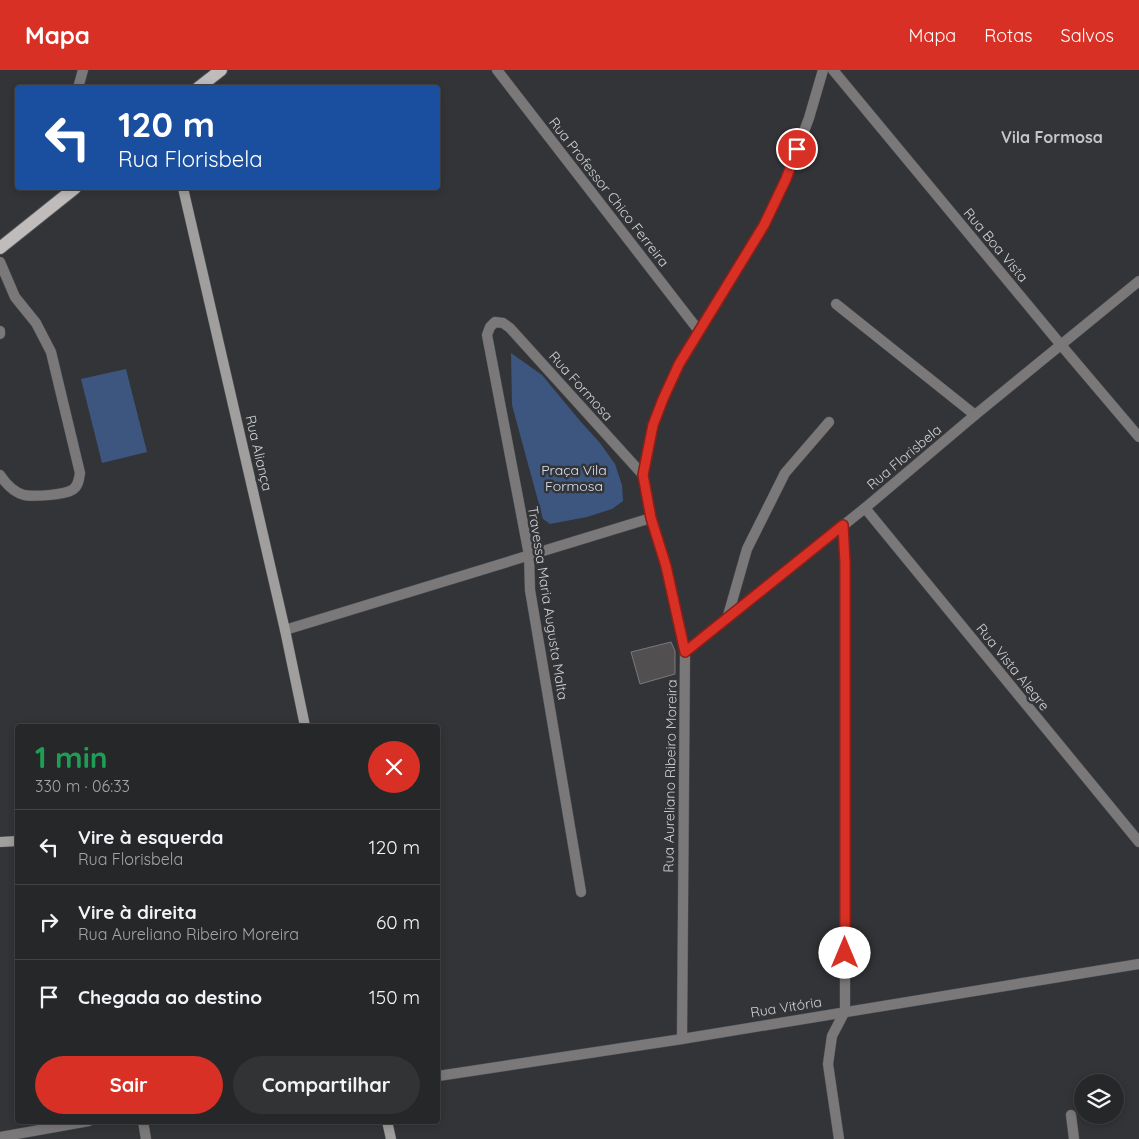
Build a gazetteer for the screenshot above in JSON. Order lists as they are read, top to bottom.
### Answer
{
  "streets": {
    "street": [
      "Rua Professor Chico Ferreira",
      "Rua Boa Vista",
      "Rua Formosa",
      "Rua Aliança",
      "Rua Florisbela",
      "Travessa Maria Augusta Malta",
      "Rua Vista Alegre",
      "Rua Aureliano Ribeiro Moreira",
      "Rua Vitória"
    ]
  },
  "crossings": [
    ["Rua Professor Chico Ferreira", "Rua Aureliano Ribeiro Moreira"],
    ["Rua Boa Vista", "Rua Florisbela"],
    ["Rua Formosa", "Travessa Maria Augusta Malta"],
    ["Rua Formosa", "Rua Aureliano Ribeiro Moreira"],
    ["Rua Florisbela", "Rua Vista Alegre"],
    ["Rua Florisbela", "Rua Aureliano Ribeiro Moreira"],
    ["Rua Aureliano Ribeiro Moreira", "Rua Vitória"]
  ],
  "districts": ["Vila Formosa"],
  "parks": ["Praça Vila Formosa"],
  "page": {
    "header": "Mapa",
    "nav": ["Mapa", "Rotas", "Salvos"],
    "turn": ["120 m", "Rua Florisbela"],
    "heading": ["1 min", "330 m · 06:33"],
    "list": [
      {
        "name": "Vire à esquerda",
        "note": "Rua Florisbela",
        "value": "120 m"
      },
      {
        "name": "Vire à direita",
        "note": "Rua Aureliano Ribeiro Moreira",
        "value": "60 m"
      },
      {
        "name": "Chegada ao destino",
        "value": "150 m"
      }
    ],
    "buttons": ["Sair", "Compartilhar"]
  }
}
